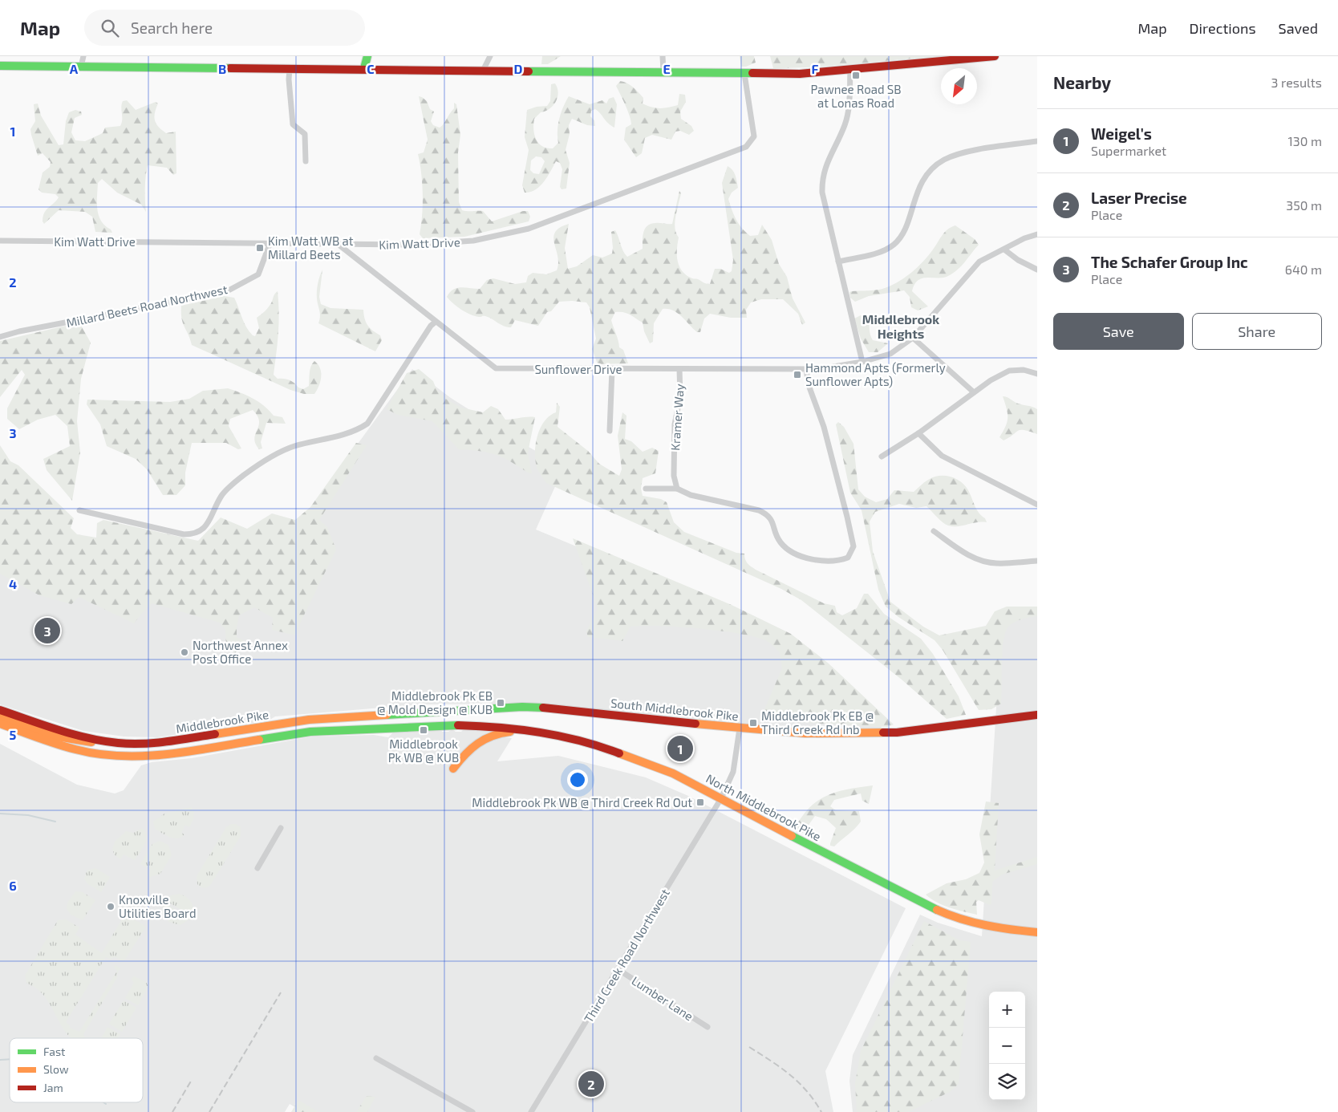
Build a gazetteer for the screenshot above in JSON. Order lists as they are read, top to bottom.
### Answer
{
  "streets": {
    "main road": ["South Middlebrook Pike", "Middlebrook Pike", "North Middlebrook Pike"],
    "street": [
      "Kim Watt Drive",
      "Millard Beets Road Northwest",
      "Sunflower Drive",
      "Kramer Way",
      "Third Creek Road Northwest",
      "Lumber Lane"
    ]
  },
  "crossings": [
    ["Kim Watt Drive", "Millard Beets Road Northwest"],
    ["Kim Watt Drive", "Sunflower Drive"],
    ["Sunflower Drive", "Kramer Way"],
    ["South Middlebrook Pike", "Middlebrook Pike"],
    ["South Middlebrook Pike", "Third Creek Road Northwest"],
    ["Middlebrook Pike", "North Middlebrook Pike"],
    ["North Middlebrook Pike", "Third Creek Road Northwest"],
    ["Third Creek Road Northwest", "Lumber Lane"]
  ],
  "districts": ["Middlebrook Heights"],
  "places": {
    "transit": [
      "Pawnee Road SB at Lonas Road",
      "Kim Watt WB at Millard Beets",
      "Hammond Apts (Formerly Sunflower Apts)",
      "Middlebrook Pk EB @ Mold Design @ KUB",
      "Middlebrook Pk EB @ Third Creek Rd Inb",
      "Middlebrook Pk WB @ KUB",
      "Middlebrook Pk WB @ Third Creek Rd Out"
    ],
    "other": ["Northwest Annex Post Office", "Knoxville Utilities Board"]
  },
  "legend": ["Fast", "Slow", "Jam"],
  "north": "bottom left",
  "page": {
    "header": "Map",
    "search": "Search here",
    "nav": ["Map", "Directions", "Saved"],
    "heading": ["Nearby", "3 results"],
    "list": [
      {
        "mark": "1",
        "name": "Weigel's",
        "note": "Supermarket",
        "value": "130 m"
      },
      {
        "mark": "2",
        "name": "Laser Precise",
        "note": "Place",
        "value": "350 m"
      },
      {
        "mark": "3",
        "name": "The Schafer Group Inc",
        "note": "Place",
        "value": "640 m"
      }
    ],
    "buttons": ["Save", "Share"],
    "pins": ["3", "1", "2"],
    "map_buttons": ["+", "−"]
  },
  "grid": {
    "columns": [
      "A",
      "B",
      "C",
      "D",
      "E",
      "F"
    ],
    "rows": [
      "1",
      "2",
      "3",
      "4",
      "5",
      "6"
    ]
  }
}
